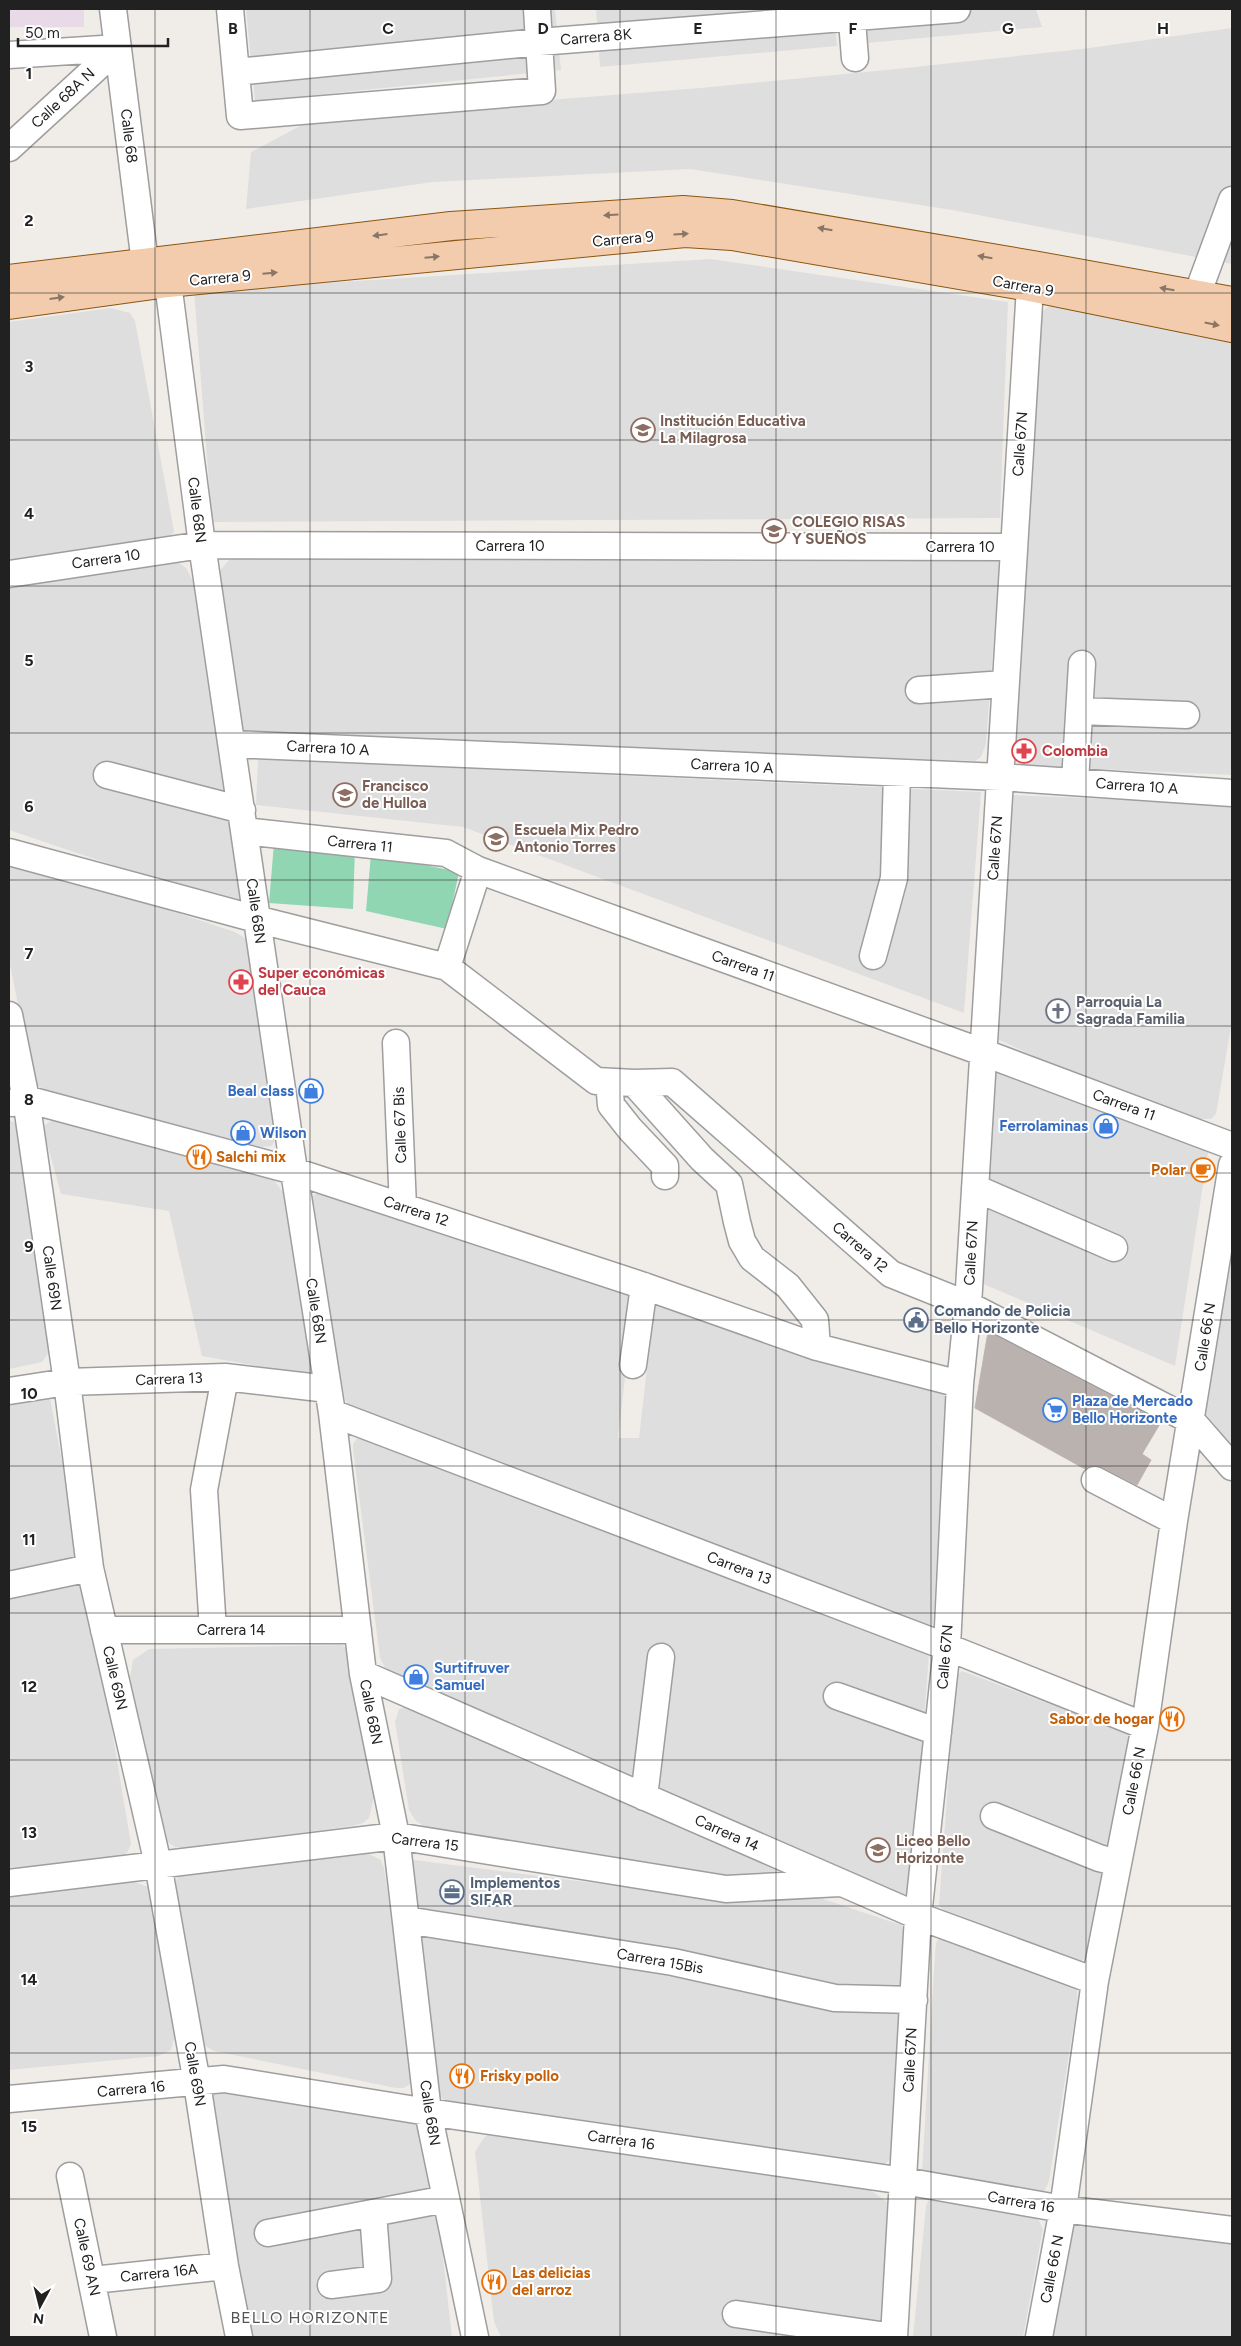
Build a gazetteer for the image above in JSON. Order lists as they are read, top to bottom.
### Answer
{
  "streets": {
    "main road": ["Carrera 9"],
    "street": [
      "Carrera 8K",
      "Calle 68A N",
      "Calle 68",
      "Calle 67N",
      "Calle 68N",
      "Carrera 10",
      "Carrera 10 A",
      "Carrera 11",
      "Calle 67 Bis",
      "Carrera 12",
      "Calle 69N",
      "Calle 66 N",
      "Carrera 13",
      "Carrera 14",
      "Carrera 15",
      "Carrera 15Bis",
      "Carrera 16",
      "Calle 69 AN",
      "Carrera 16A"
    ]
  },
  "crossings": [
    ["Calle 68A N", "Calle 68"],
    ["Calle 68", "Carrera 9"],
    ["Carrera 9", "Calle 67N"],
    ["Carrera 9", "Calle 68N"],
    ["Calle 67N", "Carrera 10"],
    ["Calle 67N", "Carrera 10 A"],
    ["Calle 67N", "Carrera 11"],
    ["Calle 67N", "Carrera 12"],
    ["Calle 67N", "Carrera 13"],
    ["Calle 67N", "Carrera 14"],
    ["Calle 67N", "Carrera 15Bis"],
    ["Calle 67N", "Carrera 16"],
    ["Calle 68N", "Carrera 10"],
    ["Calle 68N", "Carrera 10 A"],
    ["Calle 68N", "Carrera 11"],
    ["Calle 68N", "Carrera 12"],
    ["Calle 68N", "Carrera 13"],
    ["Calle 68N", "Carrera 14"],
    ["Calle 68N", "Carrera 15"],
    ["Calle 68N", "Carrera 15Bis"],
    ["Calle 68N", "Carrera 16"],
    ["Calle 67 Bis", "Carrera 12"],
    ["Carrera 12", "Calle 69N"],
    ["Carrera 12", "Calle 66 N"],
    ["Calle 69N", "Carrera 13"],
    ["Calle 69N", "Carrera 14"],
    ["Calle 69N", "Carrera 15"],
    ["Calle 69N", "Carrera 16"],
    ["Calle 69N", "Carrera 16A"],
    ["Calle 66 N", "Carrera 13"],
    ["Calle 66 N", "Carrera 14"],
    ["Calle 66 N", "Carrera 16"],
    ["Carrera 14", "Carrera 15"],
    ["Calle 69 AN", "Carrera 16A"]
  ],
  "districts": ["BELLO HORIZONTE"],
  "places": {
    "school or university": [
      "Institución Educativa La Milagrosa",
      "COLEGIO RISAS Y SUEÑOS",
      "Francisco de Hulloa",
      "Escuela Mix Pedro Antonio Torres",
      "Liceo Bello Horizonte"
    ],
    "pharmacy": ["Colombia", "Super económicas del Cauca"],
    "church": ["Parroquia La Sagrada Familia"],
    "shop": [
      "Beal class",
      "Ferrolaminas",
      "Wilson",
      "Surtifruver Samuel"
    ],
    "restaurant": [
      "Salchi mix",
      "Sabor de hogar",
      "Frisky pollo",
      "Las delicias del arroz"
    ],
    "cafe": ["Polar"],
    "public building": ["Comando de Policia Bello Horizonte"],
    "supermarket": ["Plaza de Mercado Bello Horizonte"],
    "office": ["Implementos SIFAR"]
  },
  "scale_bar": "50 m",
  "north": "bottom",
  "grid": {
    "columns": [
      "B",
      "C",
      "D",
      "E",
      "F",
      "G",
      "H"
    ],
    "rows": [
      "1",
      "2",
      "3",
      "4",
      "5",
      "6",
      "7",
      "8",
      "9",
      "10",
      "11",
      "12",
      "13",
      "14",
      "15"
    ]
  }
}
